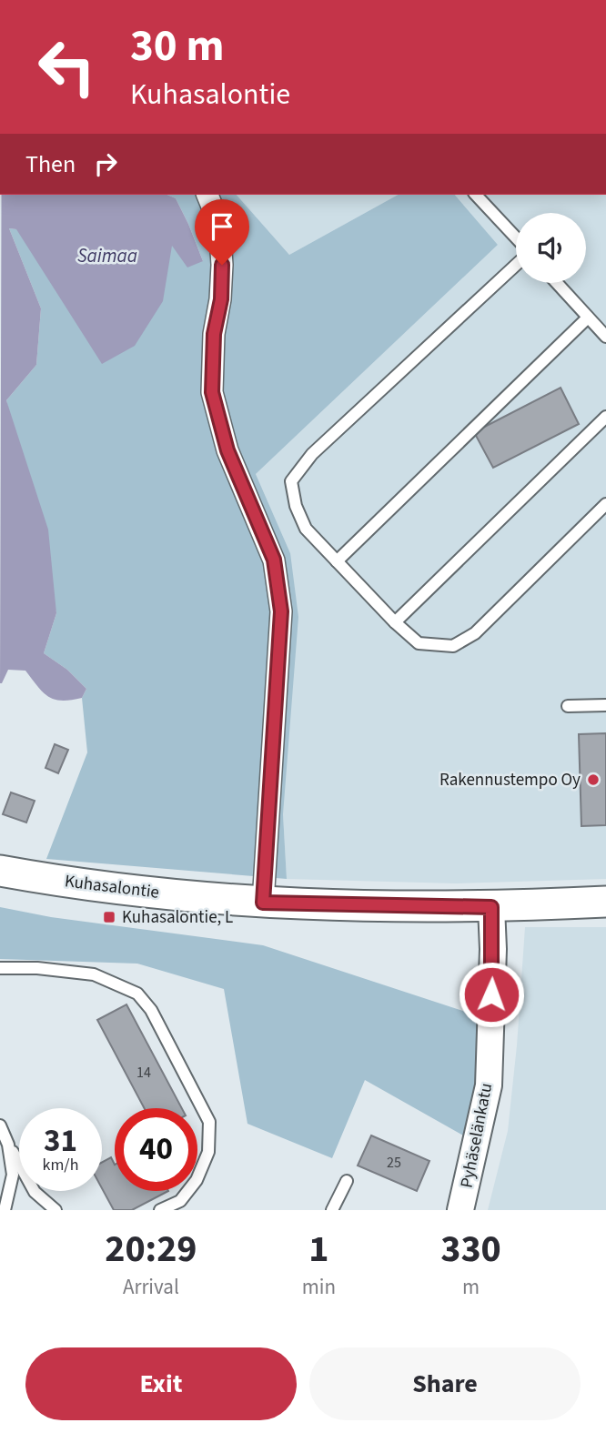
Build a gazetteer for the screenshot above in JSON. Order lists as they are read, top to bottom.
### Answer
{
  "streets": {
    "main road": ["Kuhasalontie"],
    "street": ["Pyhäselänkatu"]
  },
  "crossings": [
    ["Kuhasalontie", "Pyhäselänkatu"]
  ],
  "water": ["Saimaa"],
  "places": {
    "other": ["Rakennustempo Oy"],
    "transit": ["Kuhasalontie, L"]
  },
  "house_numbers": ["14", "25"],
  "page": {
    "turn": ["30 m", "Kuhasalontie"],
    "then": "Then",
    "speed": "31 km/h",
    "limit": "40",
    "eta": [
      "20:29",
      "Arrival",
      "1",
      "min",
      "330",
      "m"
    ],
    "buttons": ["Exit", "Share"]
  }
}
